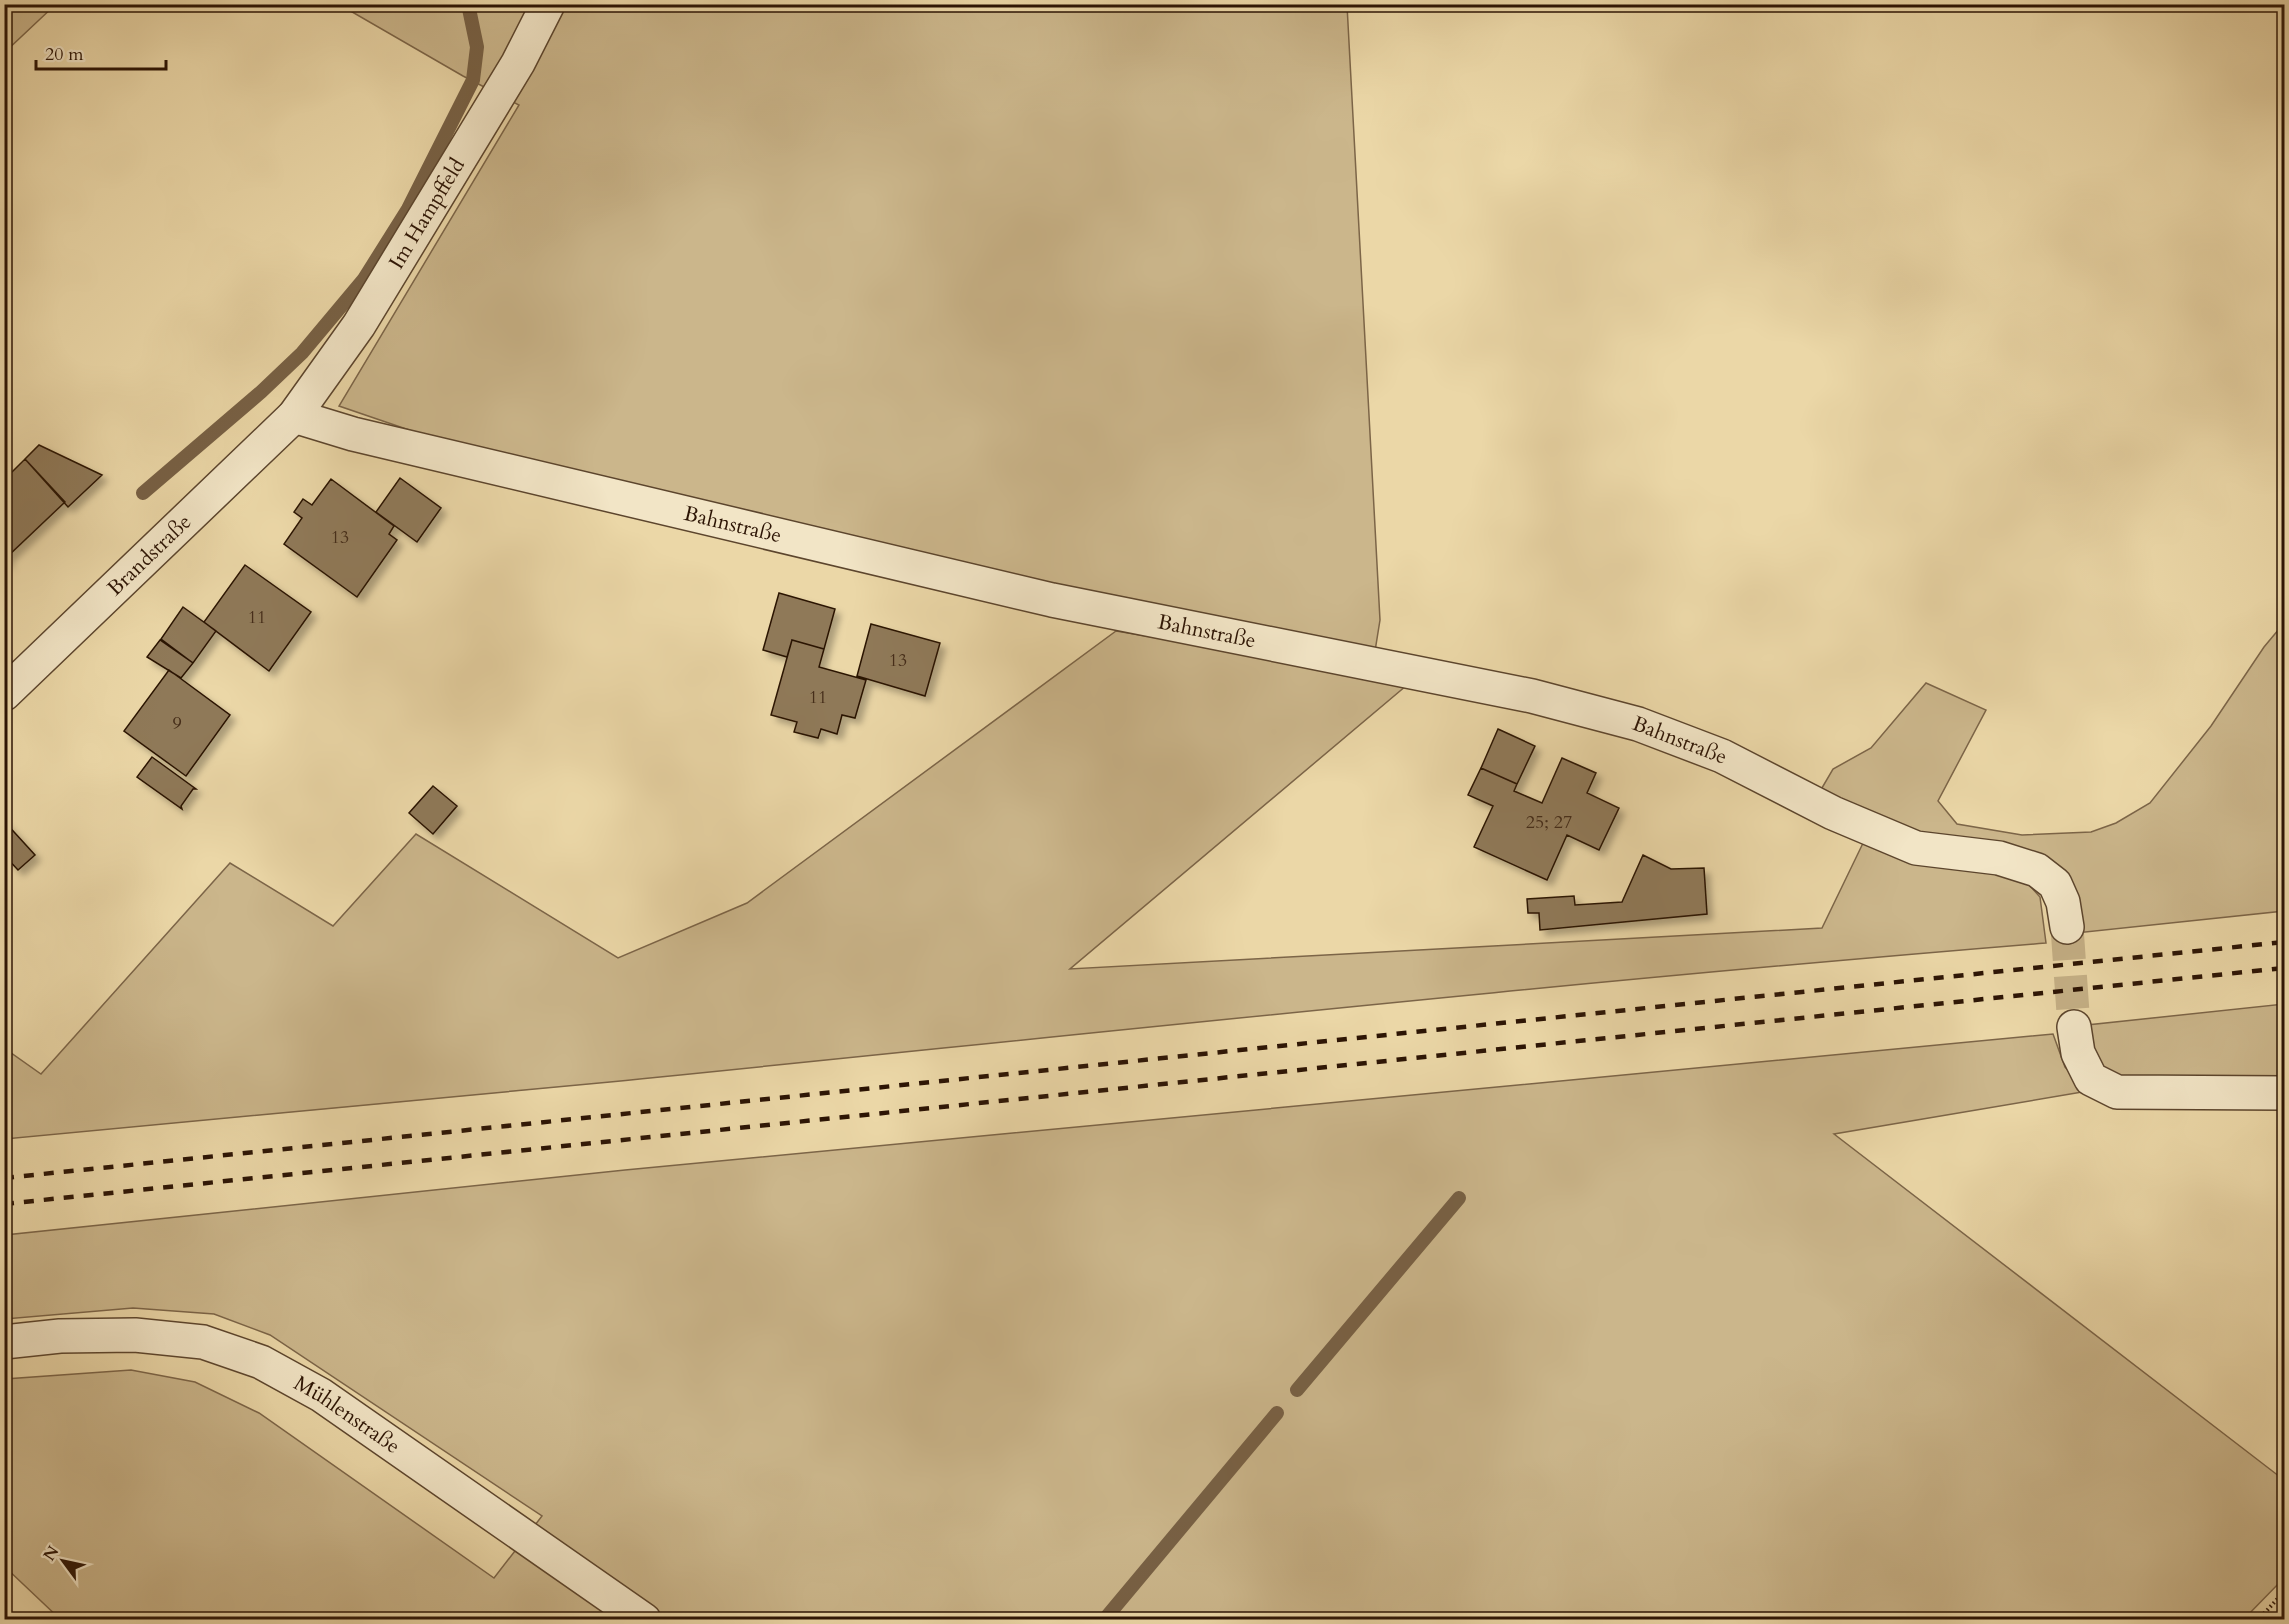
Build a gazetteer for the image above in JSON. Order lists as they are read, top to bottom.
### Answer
{
  "streets": {
    "street": [
      "Im Hampffeld",
      "Bahnstraße",
      "Brandstraße",
      "Mühlenstraße"
    ]
  },
  "crossings": [
    ["Im Hampffeld", "Bahnstraße"],
    ["Im Hampffeld", "Brandstraße"],
    ["Bahnstraße", "Brandstraße"]
  ],
  "house_numbers": [
    "13",
    "11",
    "13",
    "11",
    "9",
    "25; 27"
  ],
  "scale_bar": "20 m",
  "north": "top left"
}
